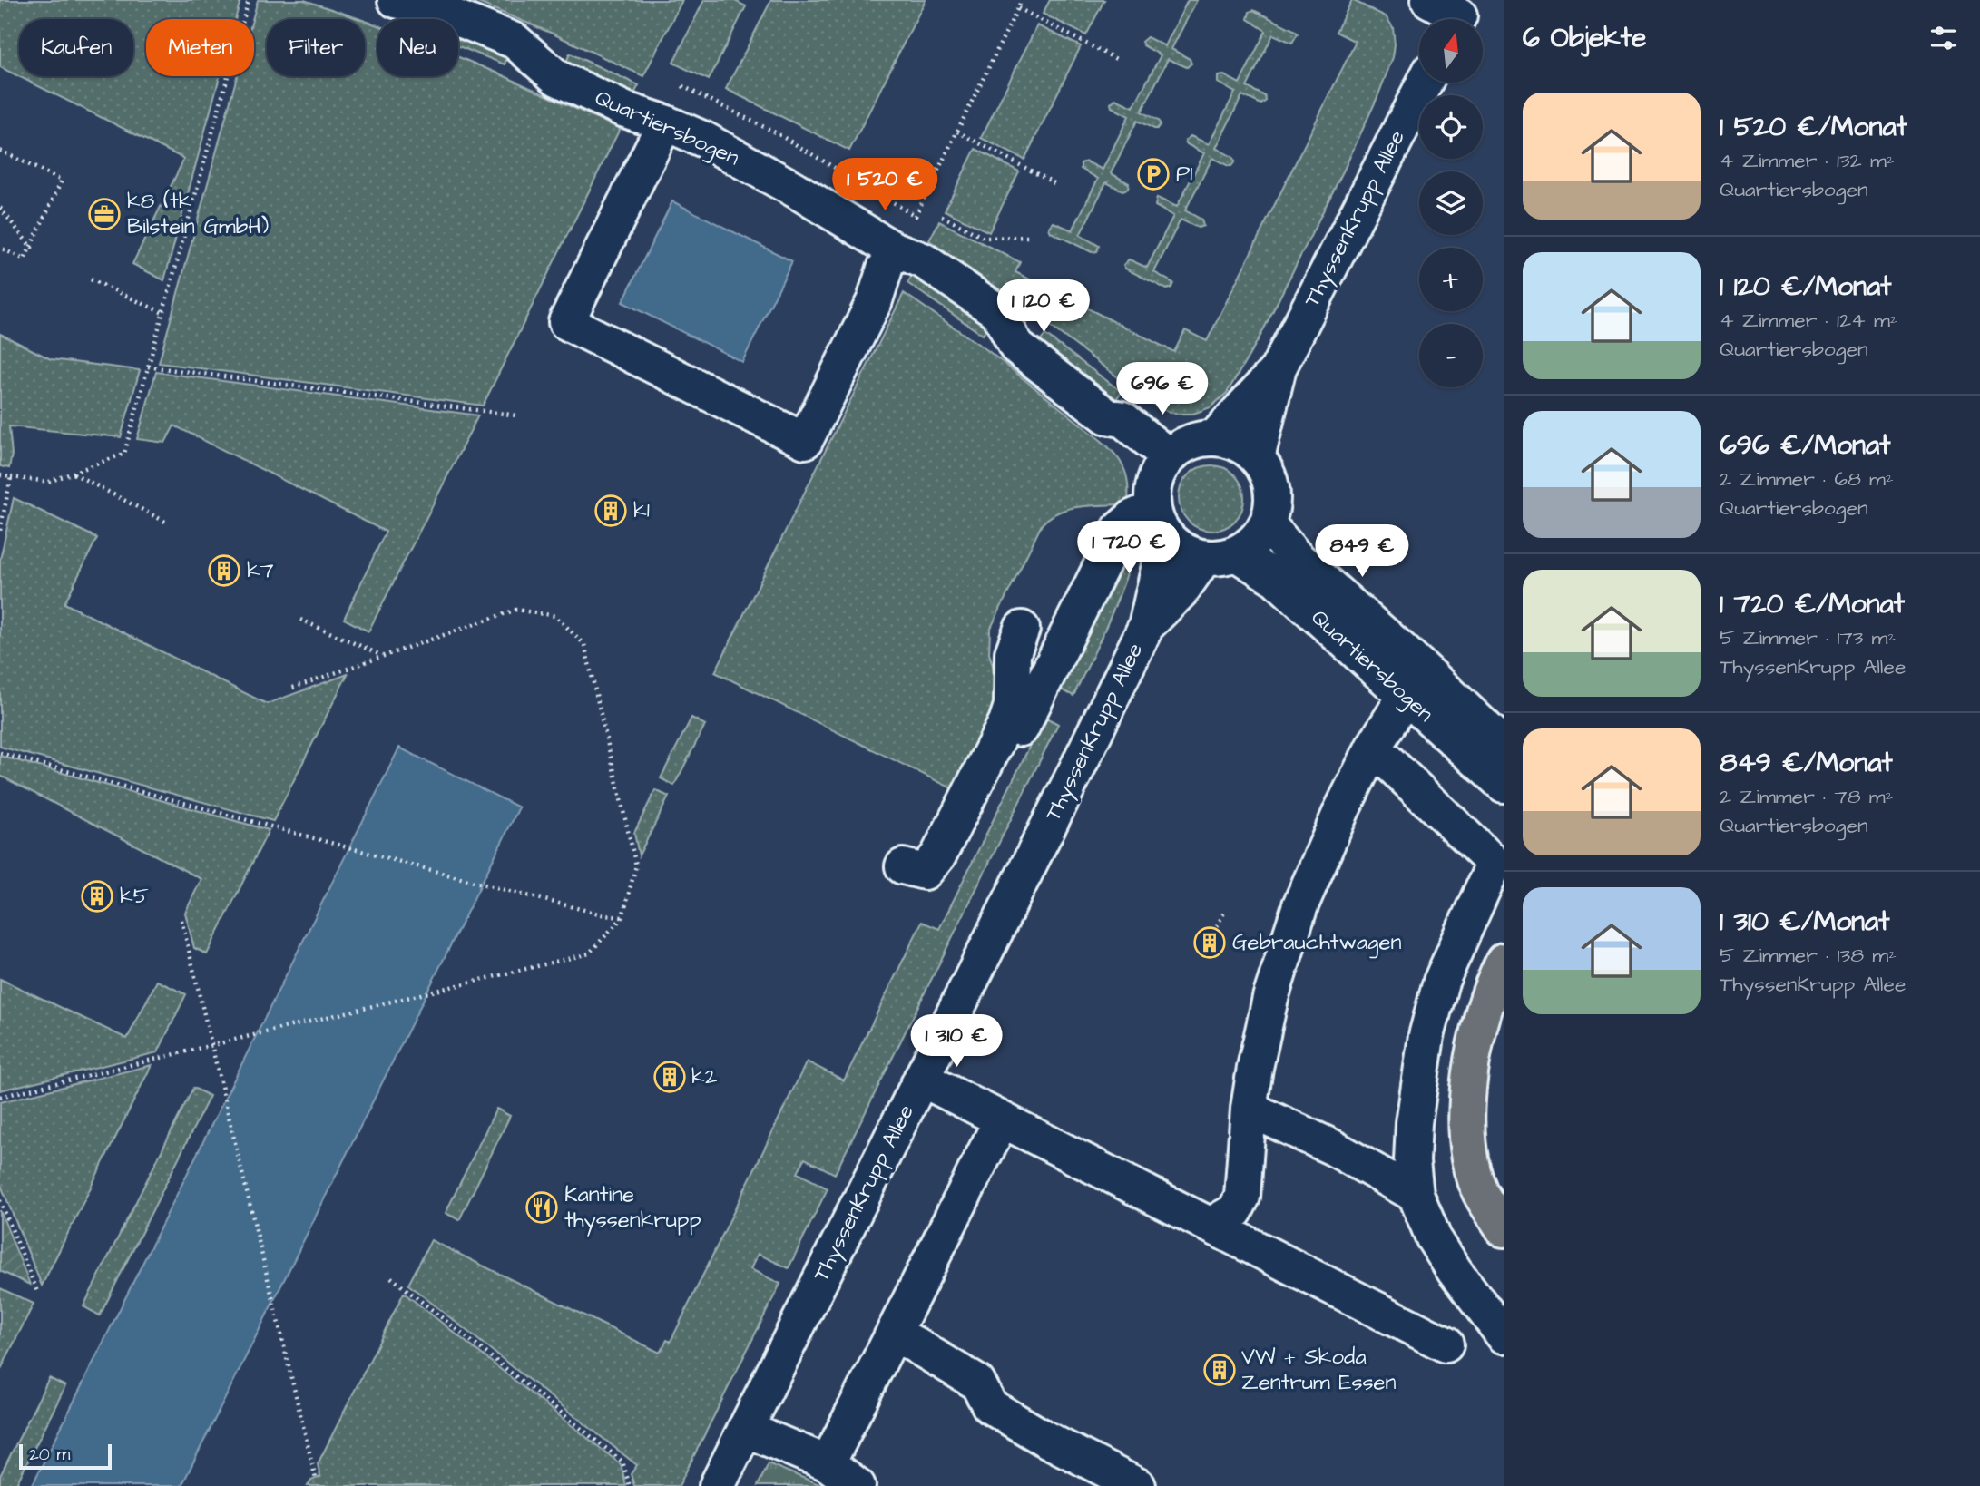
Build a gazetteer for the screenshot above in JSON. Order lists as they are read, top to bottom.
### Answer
{
  "streets": {
    "street": ["Quartiersbogen", "ThyssenKrupp Allee"]
  },
  "crossings": [
    ["Quartiersbogen", "ThyssenKrupp Allee"]
  ],
  "places": {
    "parking": ["P1"],
    "office": ["k8 (tk Bilstein GmbH)"],
    "building": [
      "k1",
      "k7",
      "k5",
      "Gebrauchtwagen",
      "k2",
      "VW + Skoda Zentrum Essen"
    ],
    "restaurant": ["Kantine thyssenkrupp"]
  },
  "scale_bar": "20 m",
  "north": "top",
  "page": {
    "heading": "6 Objekte",
    "map_buttons": ["+", "−"],
    "chip": [
      "Kaufen",
      "Mieten",
      "Filter",
      "Neu"
    ],
    "list": [
      {
        "name": "1 520 €/Monat",
        "note": "4 Zimmer · 132 m² · Quartiersbogen"
      },
      {
        "name": "1 120 €/Monat",
        "note": "4 Zimmer · 124 m² · Quartiersbogen"
      },
      {
        "name": "696 €/Monat",
        "note": "2 Zimmer · 68 m² · Quartiersbogen"
      },
      {
        "name": "1 720 €/Monat",
        "note": "5 Zimmer · 173 m² · ThyssenKrupp Allee"
      },
      {
        "name": "849 €/Monat",
        "note": "2 Zimmer · 78 m² · Quartiersbogen"
      },
      {
        "name": "1 310 €/Monat",
        "note": "5 Zimmer · 138 m² · ThyssenKrupp Allee"
      }
    ],
    "price": [
      "1 520 €",
      "1 120 €",
      "696 €",
      "1 720 €",
      "849 €",
      "1 310 €"
    ],
    "scale": "20 m"
  }
}
